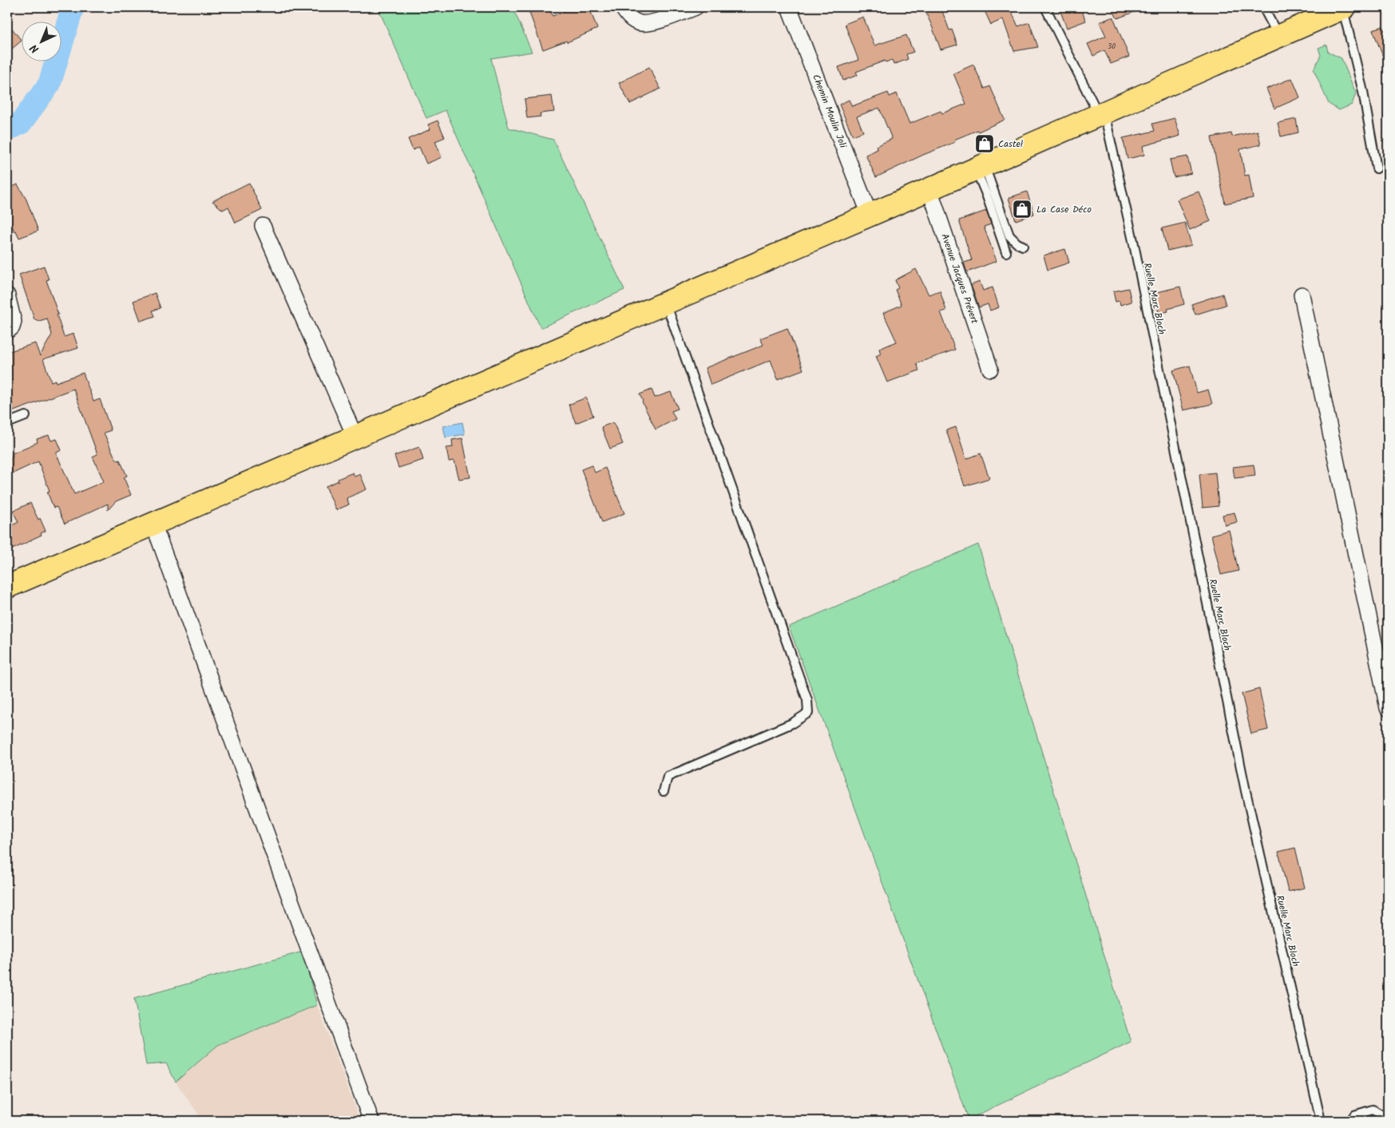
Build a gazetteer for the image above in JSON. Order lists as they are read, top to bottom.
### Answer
{
  "streets": {
    "street": ["Chemin Moulin Joli", "Avenue Jacques Prévert"],
    "lane": ["Ruelle Marc Bloch"]
  },
  "places": {
    "shop": ["Castel", "La Case Déco"]
  },
  "house_numbers": ["30"],
  "north": "bottom left"
}
